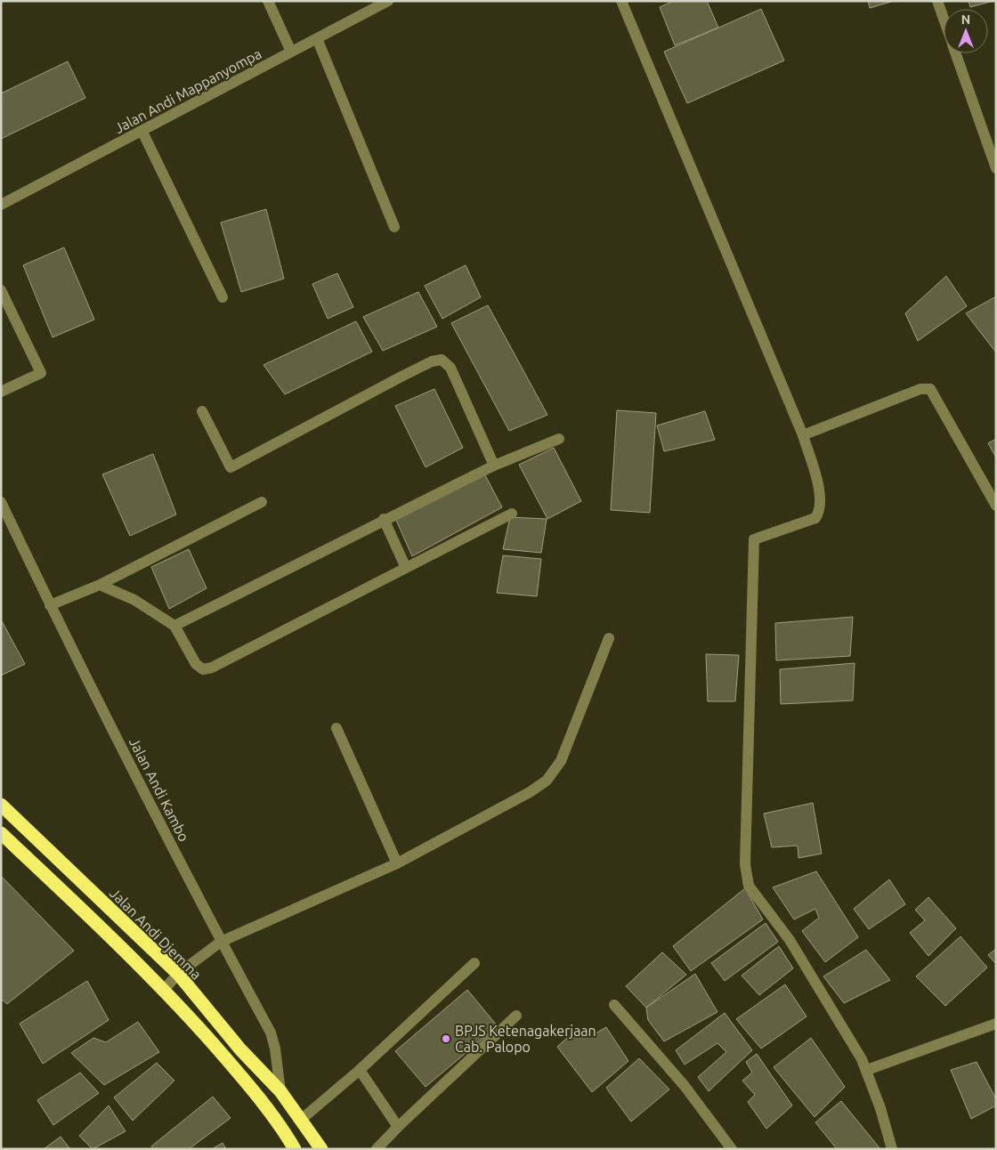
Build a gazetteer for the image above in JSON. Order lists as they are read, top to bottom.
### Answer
{
  "streets": {
    "highway": ["Jalan Andi Djemma"],
    "street": ["Jalan Andi Mappanyompa", "Jalan Andi Kambo"]
  },
  "crossings": [
    ["Jalan Andi Kambo", "Jalan Andi Djemma"]
  ],
  "places": ["BPJS Ketenagakerjaan Cab. Palopo"],
  "north": "top"
}
